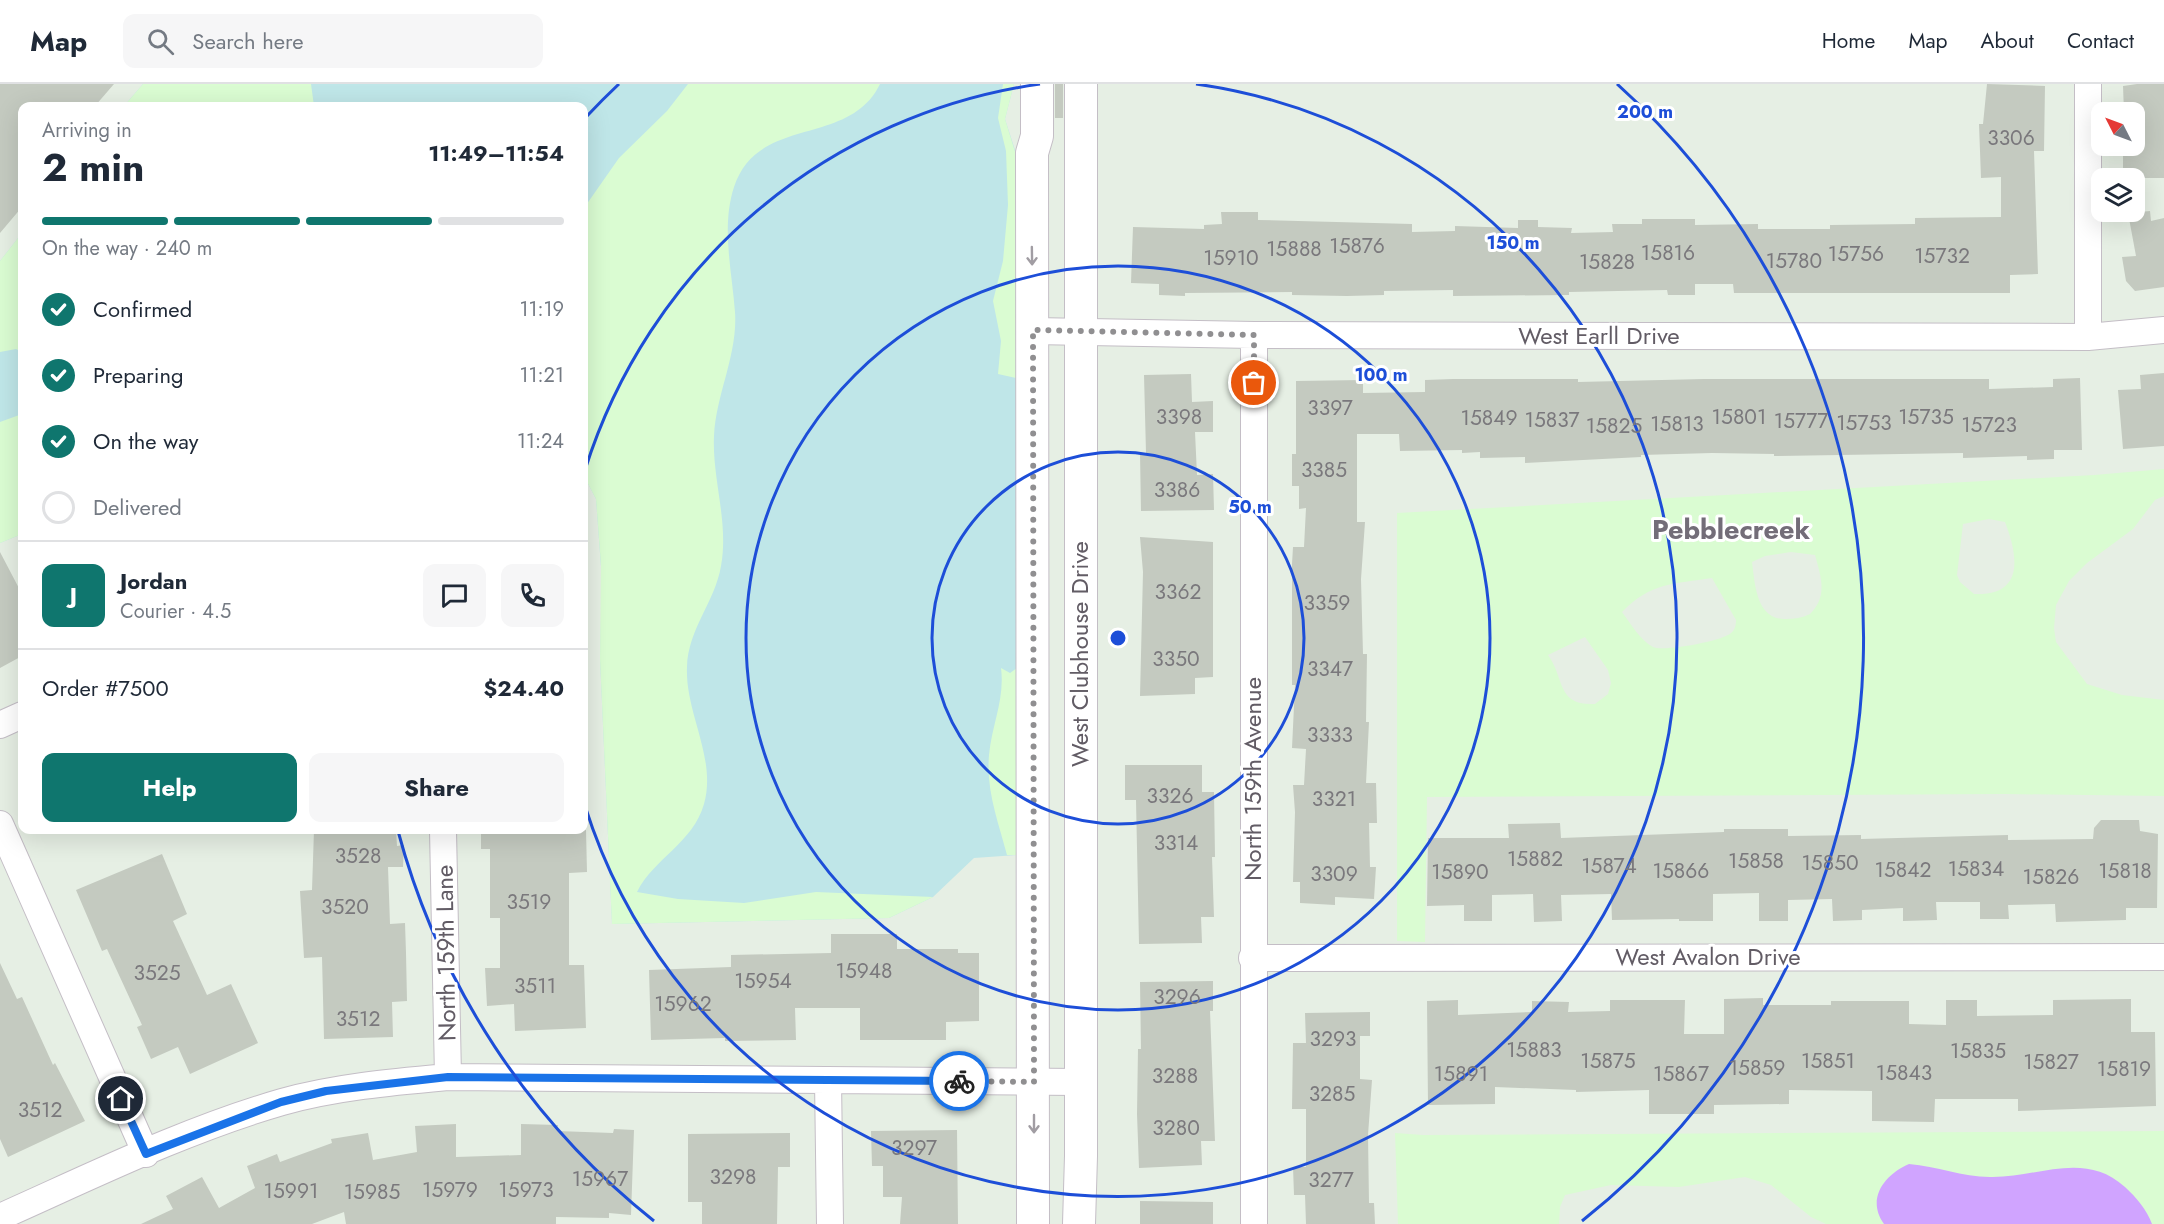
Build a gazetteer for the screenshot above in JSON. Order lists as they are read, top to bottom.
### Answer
{
  "streets": {
    "street": [
      "West Earll Drive",
      "West Clubhouse Drive",
      "North 159th Avenue",
      "North 159th Lane",
      "West Avalon Drive"
    ]
  },
  "crossings": [
    ["West Earll Drive", "West Clubhouse Drive"],
    ["West Earll Drive", "North 159th Avenue"],
    ["North 159th Avenue", "West Avalon Drive"]
  ],
  "districts": ["Pebblecreek"],
  "house_numbers": [
    "3306",
    "15876",
    "15888",
    "15816",
    "15756",
    "15732",
    "15910",
    "15780",
    "15828",
    "3397",
    "3398",
    "15801",
    "15735",
    "15849",
    "15837",
    "15777",
    "15753",
    "15813",
    "15723",
    "15825",
    "3385",
    "3386",
    "3362",
    "3359",
    "3350",
    "3347",
    "3333",
    "3326",
    "3321",
    "3314",
    "3528",
    "15882",
    "15858",
    "15850",
    "15874",
    "15834",
    "15842",
    "15866",
    "15818",
    "15890",
    "3309",
    "15826",
    "3519",
    "3520",
    "15948",
    "3525",
    "15954",
    "3511",
    "3296",
    "15962",
    "3512",
    "3293",
    "15883",
    "15835",
    "15875",
    "15851",
    "15827",
    "15859",
    "15819",
    "15843",
    "15891",
    "15867",
    "3288",
    "3285",
    "3512",
    "3280",
    "3297",
    "3298",
    "15967",
    "3277",
    "15979",
    "15973",
    "15991",
    "15985"
  ],
  "north": "top left",
  "page": {
    "header": "Map",
    "search": "Search here",
    "nav": [
      "Home",
      "Map",
      "About",
      "Contact"
    ],
    "heading": ["2 min", "Arriving in", "11:49–11:54"],
    "panel": [
      "Jordan",
      "Courier · 4.5",
      "Order #7500",
      "$24.40"
    ],
    "bar": "On the way · 240 m",
    "list": [
      ["Confirmed", "11:19"],
      ["Preparing", "11:21"],
      ["On the way", "11:24"],
      "Delivered"
    ],
    "round": "J",
    "buttons": ["Help", "Share"]
  },
  "rings": [
    "200 m",
    "150 m",
    "100 m",
    "50 m"
  ]
}
